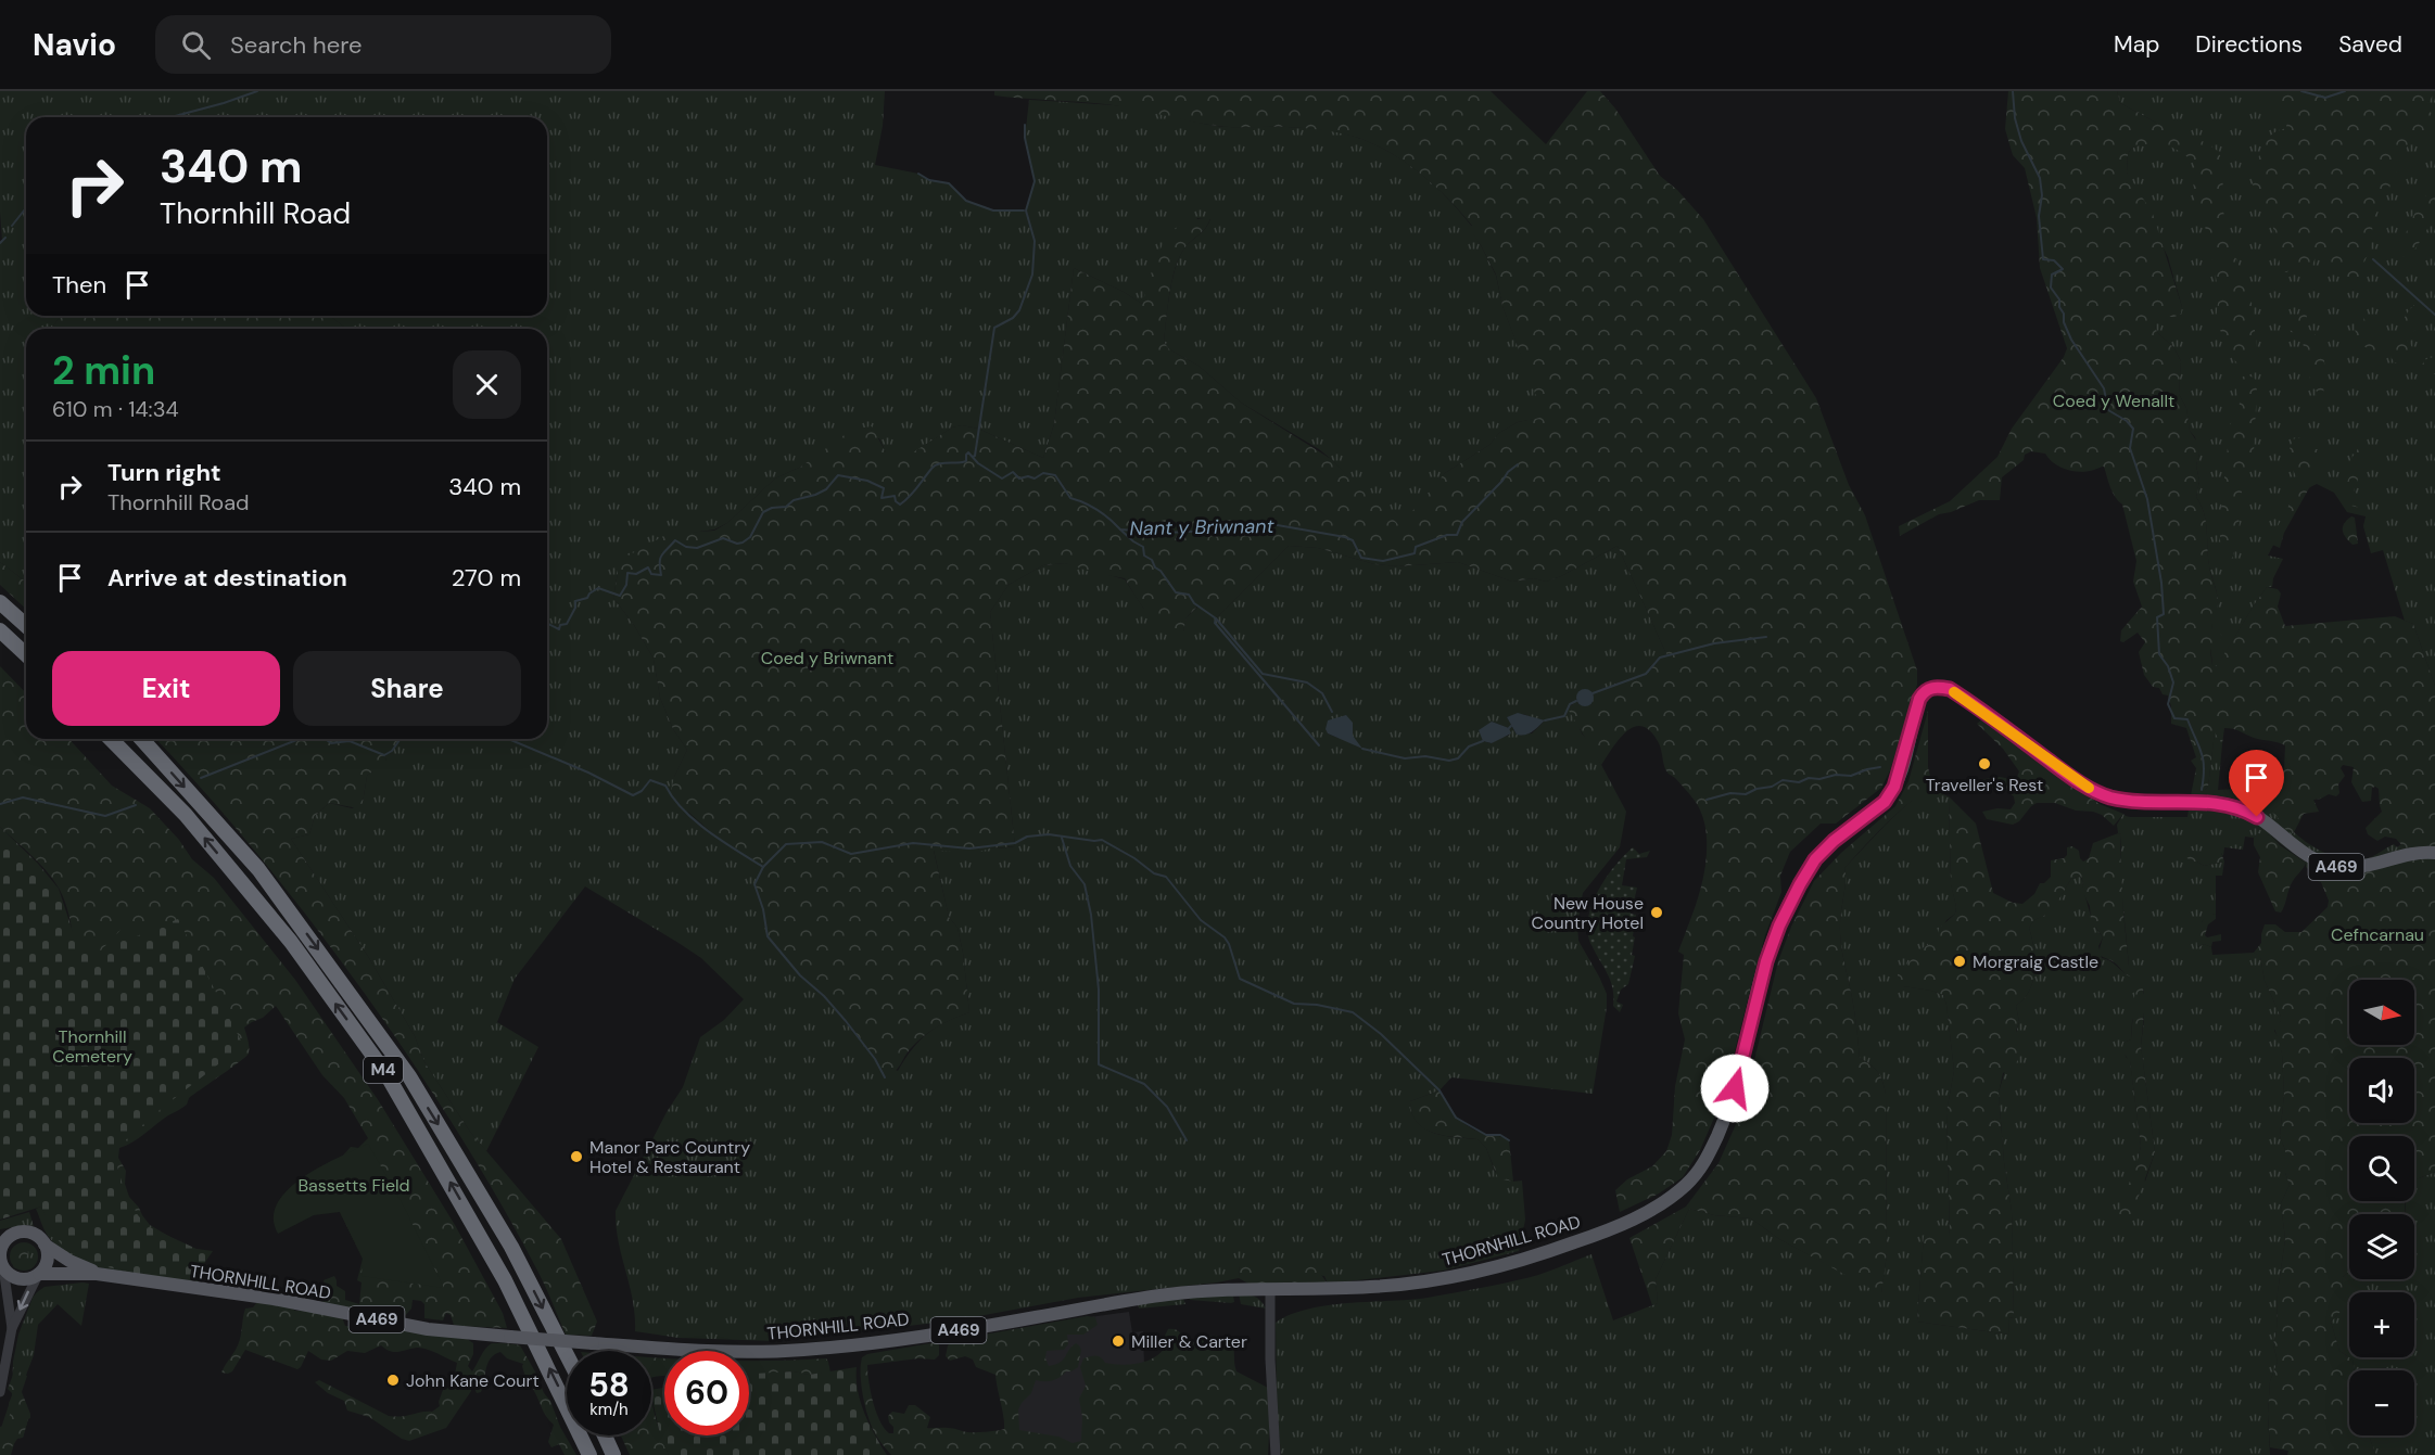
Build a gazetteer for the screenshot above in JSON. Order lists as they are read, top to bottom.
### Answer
{
  "streets": {
    "highway": ["M4"],
    "main road": ["A469", "THORNHILL ROAD"]
  },
  "water": ["Nant y Briwnant"],
  "parks": [
    "Coed y Wenallt",
    "Coed y Briwnant",
    "Cefncarnau",
    "Thornhill Cemetery",
    "Bassetts Field"
  ],
  "places": [
    "Traveller's Rest",
    "New House Country Hotel",
    "Morgraig Castle",
    "Manor Parc Country Hotel & Restaurant",
    "Miller & Carter",
    "John Kane Court"
  ],
  "north": "right",
  "page": {
    "header": "Navio",
    "search": "Search here",
    "nav": ["Map", "Directions", "Saved"],
    "turn": ["340 m", "Thornhill Road"],
    "then": "Then",
    "heading": ["2 min", "610 m · 14:34"],
    "list": [
      {
        "name": "Turn right",
        "note": "Thornhill Road",
        "value": "340 m"
      },
      {
        "name": "Arrive at destination",
        "value": "270 m"
      }
    ],
    "buttons": ["Exit", "Share"],
    "map_buttons": ["+", "−"],
    "speed": "58 km/h",
    "limit": "60"
  }
}
